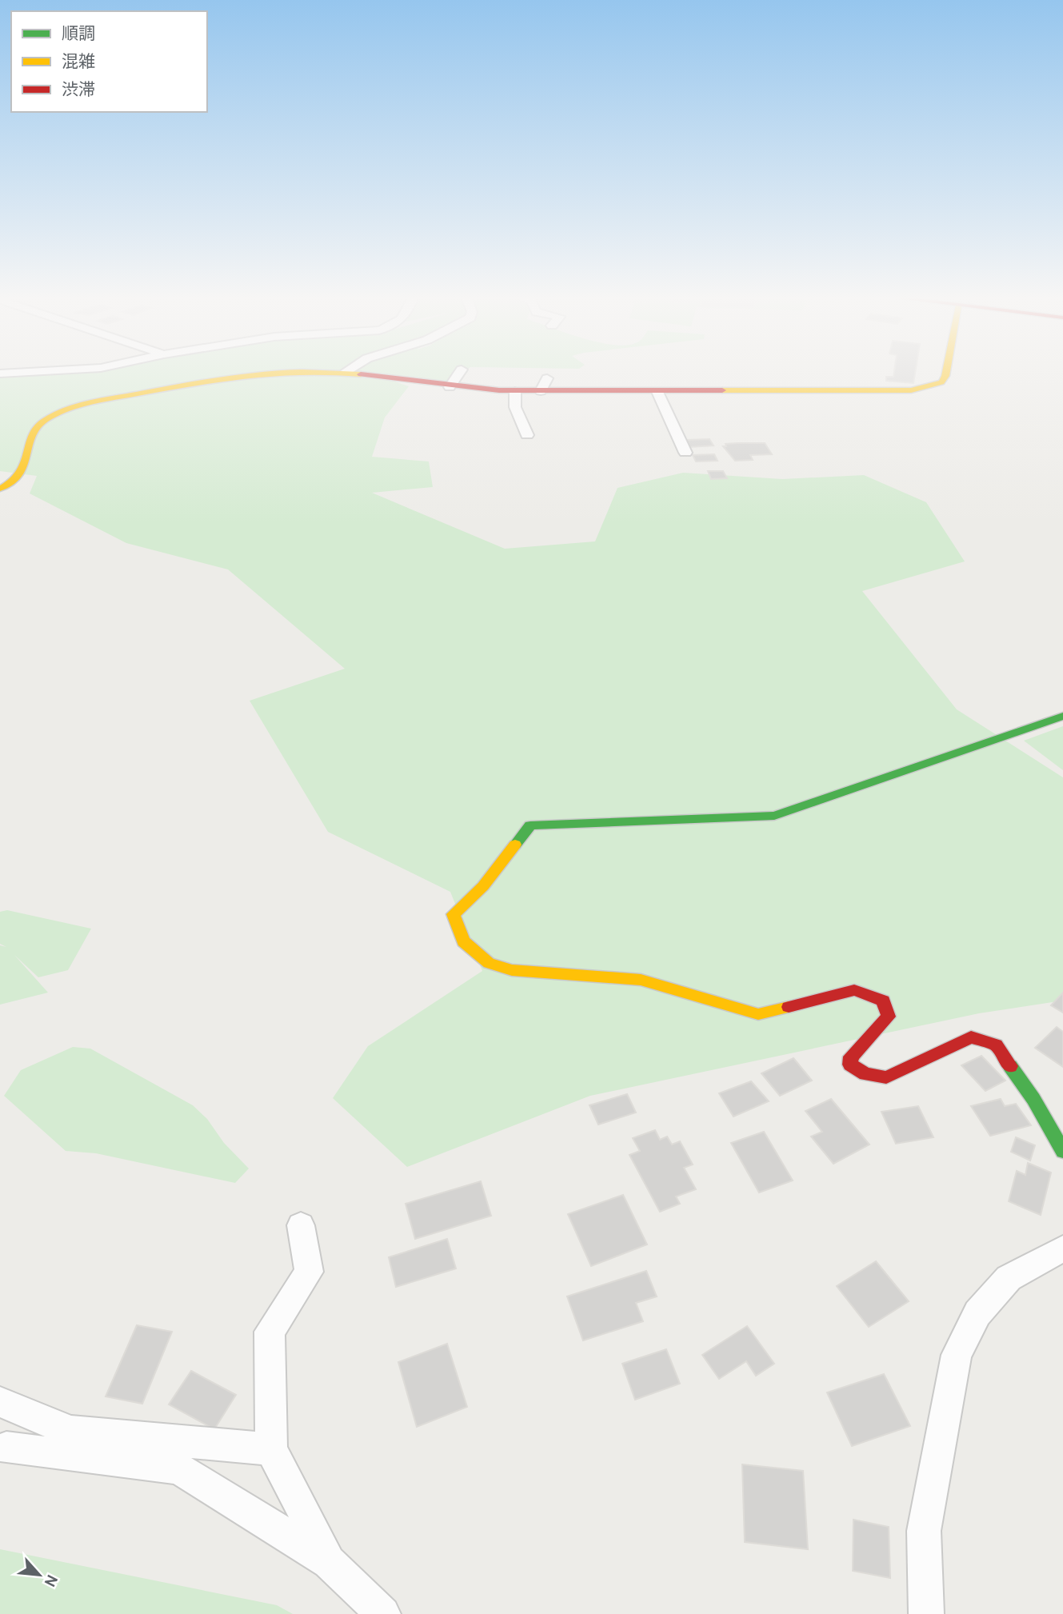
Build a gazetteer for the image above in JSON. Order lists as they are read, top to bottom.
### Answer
{
  "legend": ["順調", "混雑", "渋滞"],
  "north": "bottom right"
}
